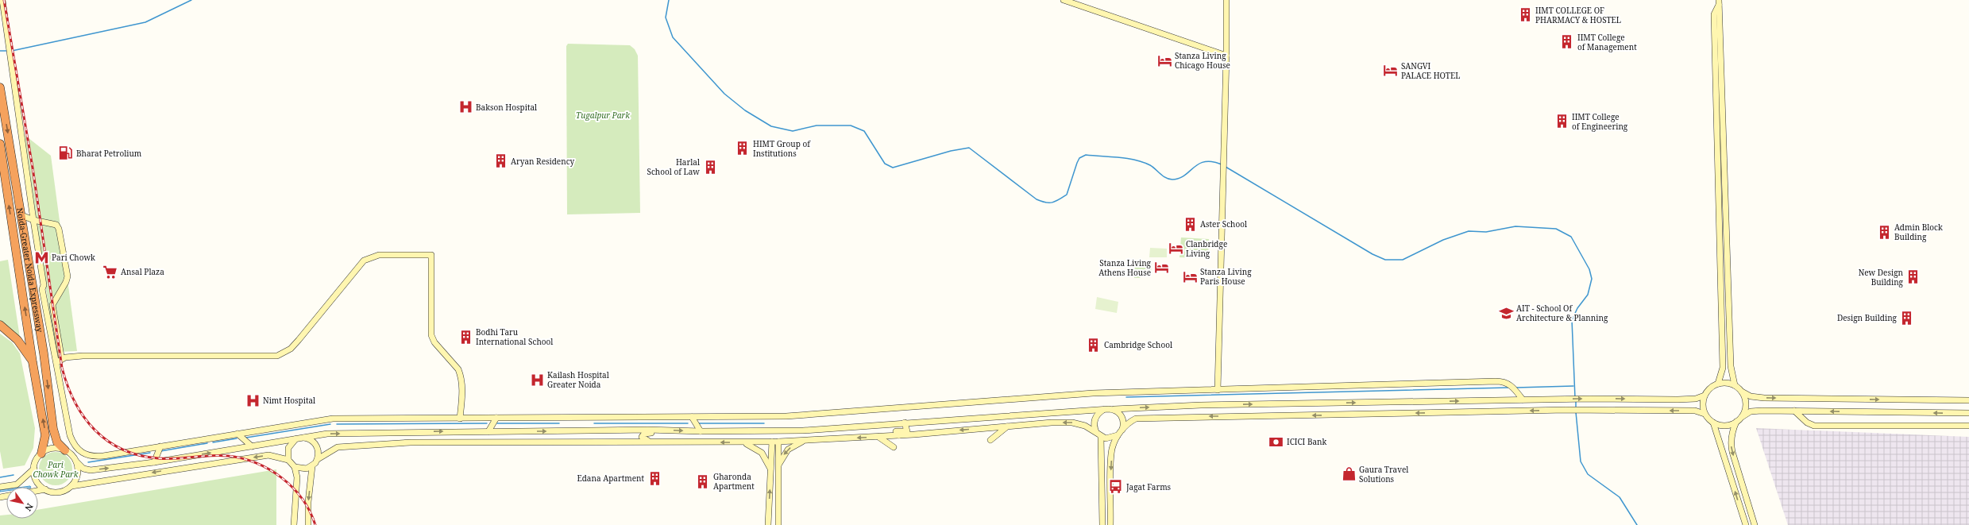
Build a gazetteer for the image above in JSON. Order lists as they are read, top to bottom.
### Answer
{
  "streets": {
    "highway": ["Noida-Greater Noida Expressway"]
  },
  "parks": ["Tugalpur Park", "Pari Chowk Park"],
  "places": {
    "building": [
      "IIMT COLLEGE OF PHARMACY & HOSTEL",
      "IIMT College of Management",
      "IIMT College of Engineering",
      "HIMT Group of Institutions",
      "Aryan Residency",
      "Harlal School of Law",
      "Aster School",
      "Admin Block Building",
      "New Design Building",
      "Design Building",
      "Bodhi Taru International School",
      "Cambridge School",
      "Edana Apartment",
      "Gharonda Apartment"
    ],
    "hotel": [
      "Stanza Living Chicago House",
      "SANGVI PALACE HOTEL",
      "Clanbridge Living",
      "Stanza Living Athens House",
      "Stanza Living Paris House"
    ],
    "hospital": ["Bakson Hospital", "Kailash Hospital Greater Noida", "Nimt Hospital"],
    "fuel station": ["Bharat Petrolium"],
    "metro station": ["Pari Chowk"],
    "supermarket": ["Ansal Plaza"],
    "school or university": ["AIT - School Of Architecture & Planning"],
    "bank": ["ICICI Bank"],
    "shop": ["Gaura Travel Solutions"],
    "bus stop": ["Jagat Farms"]
  },
  "north": "bottom right"
}
